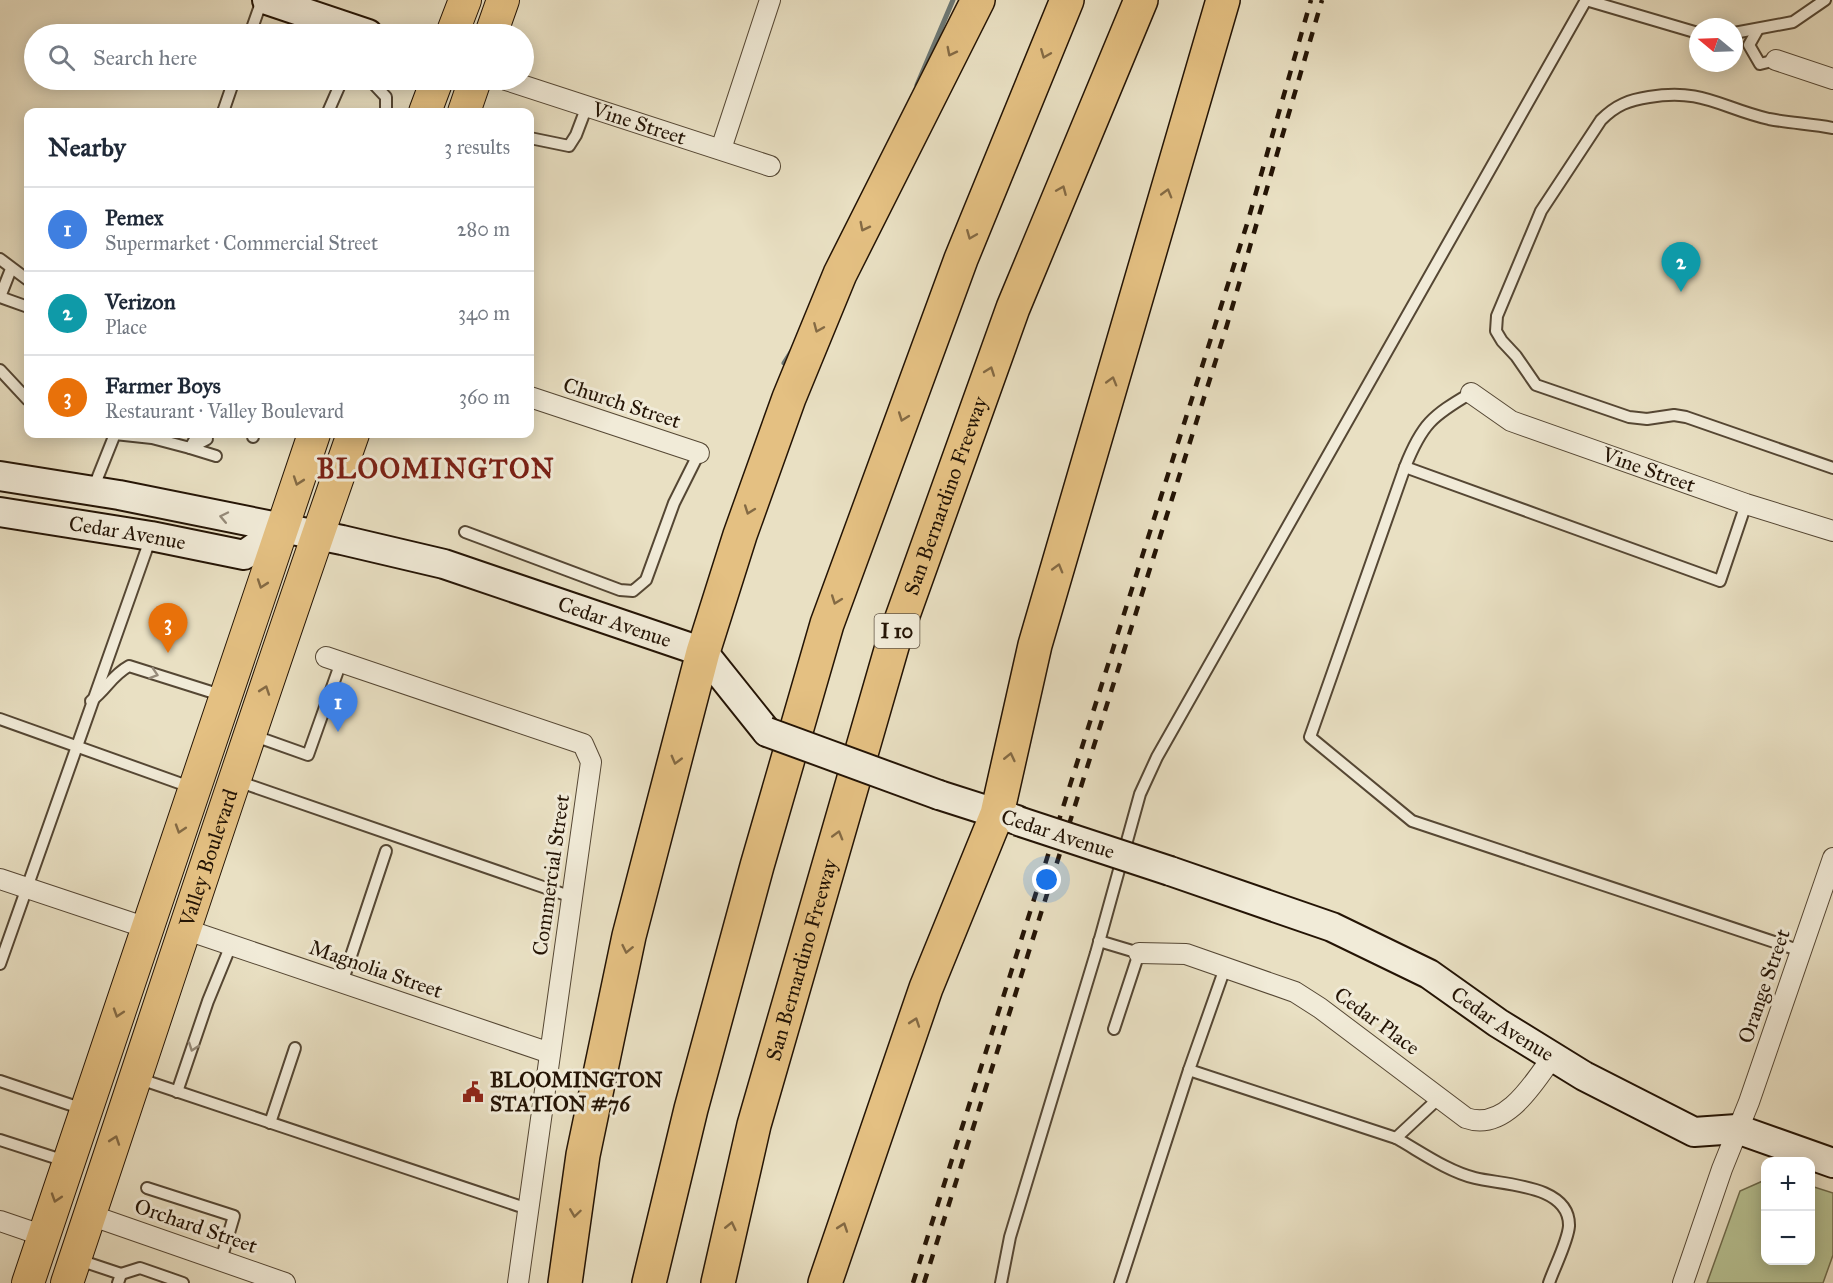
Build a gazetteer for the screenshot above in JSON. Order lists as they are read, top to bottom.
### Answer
{
  "streets": {
    "highway": ["San Bernardino Freeway", "I 10"],
    "main road": ["Cedar Avenue", "Valley Boulevard"],
    "street": [
      "Vine Street",
      "Church Street",
      "Commercial Street",
      "Magnolia Street",
      "Orange Street",
      "Cedar Place",
      "Orchard Street"
    ]
  },
  "crossings": [
    ["Cedar Avenue", "Valley Boulevard"],
    ["Cedar Avenue", "Orange Street"],
    ["Cedar Avenue", "Cedar Place"],
    ["Valley Boulevard", "Magnolia Street"],
    ["Valley Boulevard", "Orchard Street"],
    ["Commercial Street", "Magnolia Street"]
  ],
  "districts": ["BLOOMINGTON"],
  "places": {
    "public building": ["BLOOMINGTON STATION #76"]
  },
  "north": "left",
  "page": {
    "search": "Search here",
    "heading": ["Nearby", "3 results"],
    "list": [
      {
        "mark": "1",
        "name": "Pemex",
        "note": "Supermarket · Commercial Street",
        "value": "280 m"
      },
      {
        "mark": "2",
        "name": "Verizon",
        "note": "Place",
        "value": "340 m"
      },
      {
        "mark": "3",
        "name": "Farmer Boys",
        "note": "Restaurant · Valley Boulevard",
        "value": "360 m"
      }
    ],
    "pins": ["2", "3", "1"],
    "map_buttons": ["+", "−"]
  }
}
